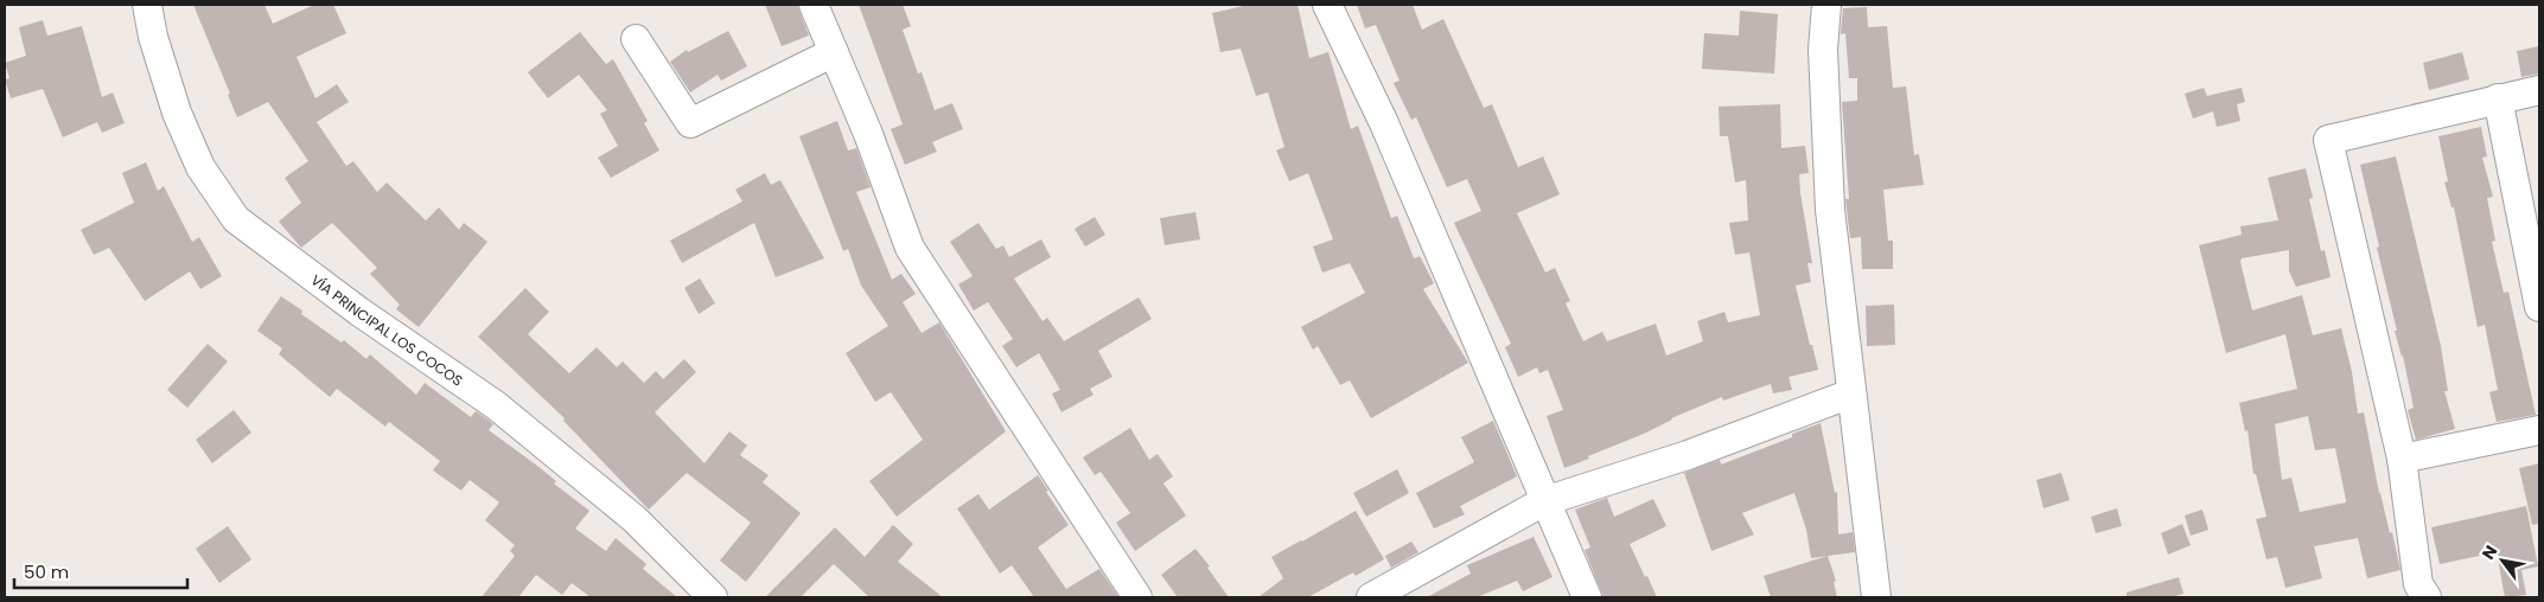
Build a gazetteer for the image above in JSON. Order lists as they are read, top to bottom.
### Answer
{
  "streets": {
    "street": ["VÍA PRINCIPAL LOS COCOS"]
  },
  "scale_bar": "50 m",
  "north": "top left"
}
